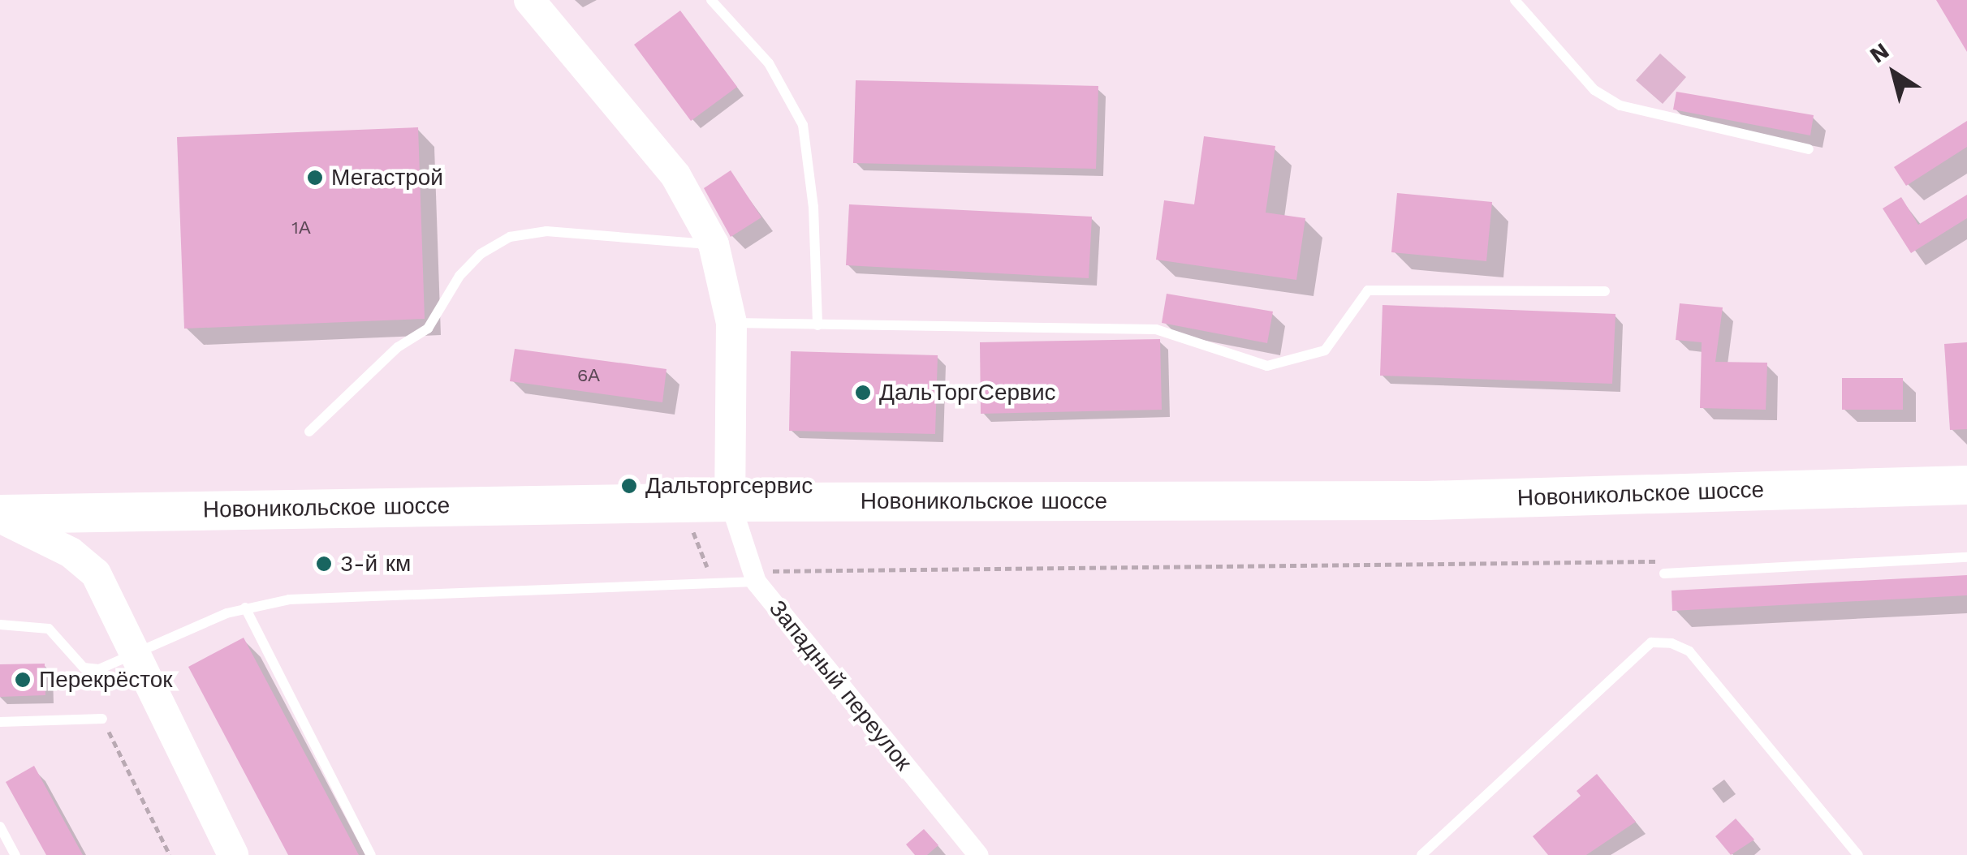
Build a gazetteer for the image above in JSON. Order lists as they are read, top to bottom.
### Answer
{
  "streets": {
    "highway": ["Новоникольское шоссе"],
    "street": ["Западный переулок"]
  },
  "crossings": [
    ["Новоникольское шоссе", "Западный переулок"]
  ],
  "places": [
    "Мегастрой",
    "ДальТоргСервис",
    "Дальторгсервис",
    "3-й км",
    "Перекрёсток"
  ],
  "house_numbers": ["1А", "6А"],
  "north": "top left"
}
